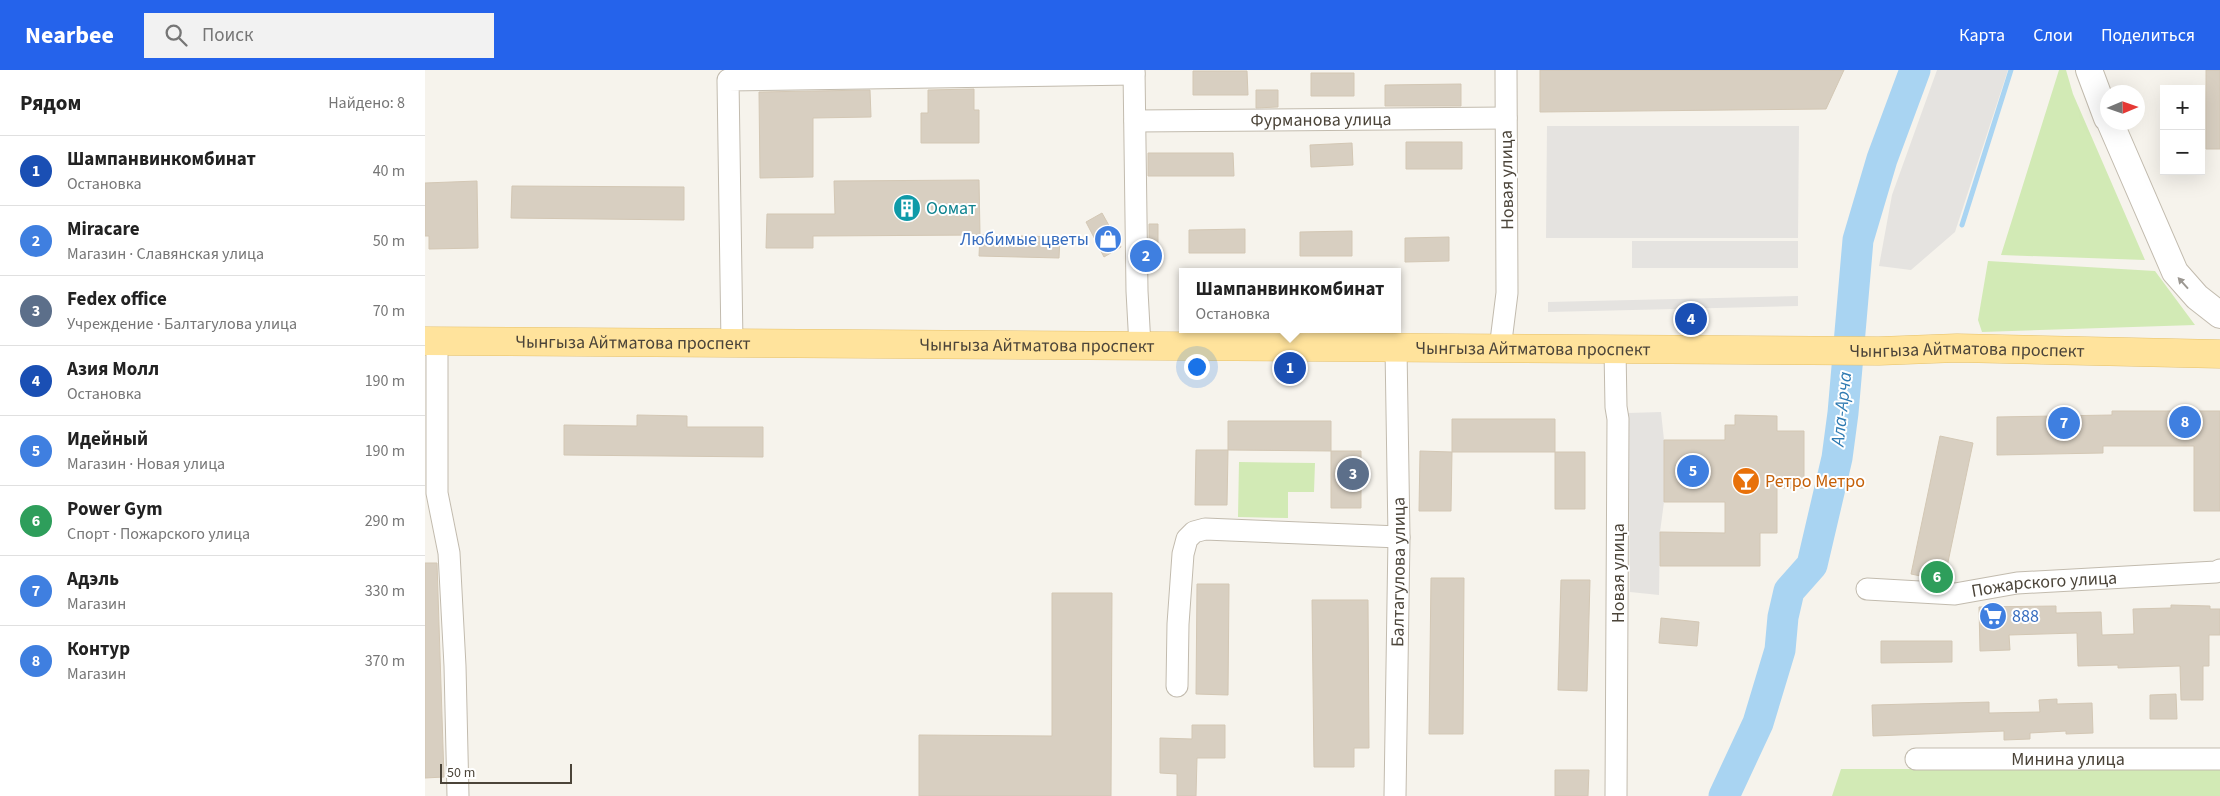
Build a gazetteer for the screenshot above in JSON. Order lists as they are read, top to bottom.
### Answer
{
  "streets": {
    "main road": ["Чынгыза Айтматова проспект"],
    "street": [
      "Фурманова улица",
      "Новая улица",
      "Балтагулова улица",
      "Пожарского улица",
      "Минина улица"
    ]
  },
  "crossings": [
    ["Фурманова улица", "Новая улица"],
    ["Новая улица", "Чынгыза Айтматова проспект"],
    ["Чынгыза Айтматова проспект", "Балтагулова улица"]
  ],
  "water": ["Ала-Арча"],
  "places": {
    "building": ["Оомат"],
    "shop": ["Любимые цветы"],
    "bar": ["Ретро Метро"],
    "supermarket": ["888"]
  },
  "scale_bar": "50 m",
  "north": "right",
  "page": {
    "header": "Nearbee",
    "search": "Поиск",
    "nav": ["Карта", "Слои", "Поделиться"],
    "heading": ["Рядом", "Найдено: 8"],
    "map_buttons": ["+", "−"],
    "list": [
      {
        "mark": "1",
        "name": "Шампанвинкомбинат",
        "note": "Остановка",
        "value": "40 m"
      },
      {
        "mark": "2",
        "name": "Miracare",
        "note": "Магазин · Славянская улица",
        "value": "50 m"
      },
      {
        "mark": "3",
        "name": "Fedex office",
        "note": "Учреждение · Балтагулова улица",
        "value": "70 m"
      },
      {
        "mark": "4",
        "name": "Азия Молл",
        "note": "Остановка",
        "value": "190 m"
      },
      {
        "mark": "5",
        "name": "Идейный",
        "note": "Магазин · Новая улица",
        "value": "190 m"
      },
      {
        "mark": "6",
        "name": "Power Gym",
        "note": "Спорт · Пожарского улица",
        "value": "290 m"
      },
      {
        "mark": "7",
        "name": "Адэль",
        "note": "Магазин",
        "value": "330 m"
      },
      {
        "mark": "8",
        "name": "Контур",
        "note": "Магазин",
        "value": "370 m"
      }
    ],
    "pins": [
      "2",
      "4",
      "1",
      "8",
      "7",
      "5",
      "3",
      "6"
    ],
    "popup": ["Шампанвинкомбинат", "Остановка"],
    "scale": "50 m"
  }
}
